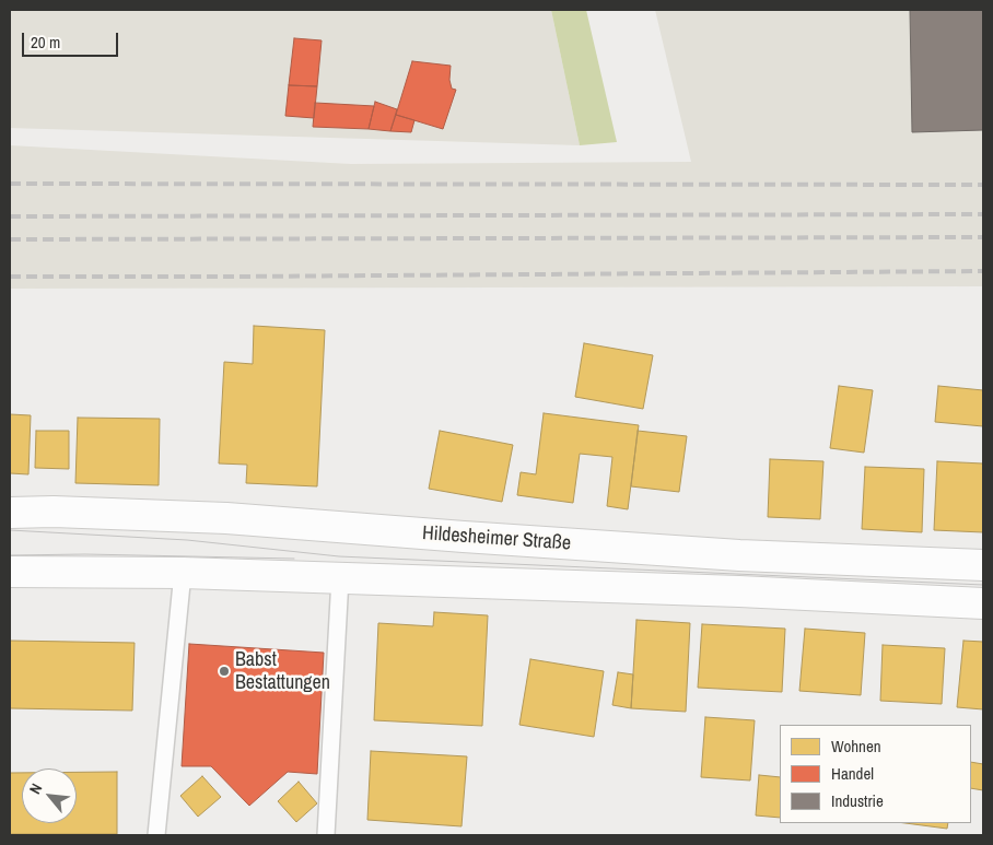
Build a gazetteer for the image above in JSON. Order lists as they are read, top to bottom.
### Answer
{
  "streets": {
    "street": ["Hildesheimer Straße"]
  },
  "places": ["Babst Bestattungen"],
  "legend": ["Wohnen", "Handel", "Industrie"],
  "scale_bar": "20 m",
  "north": "top left"
}
